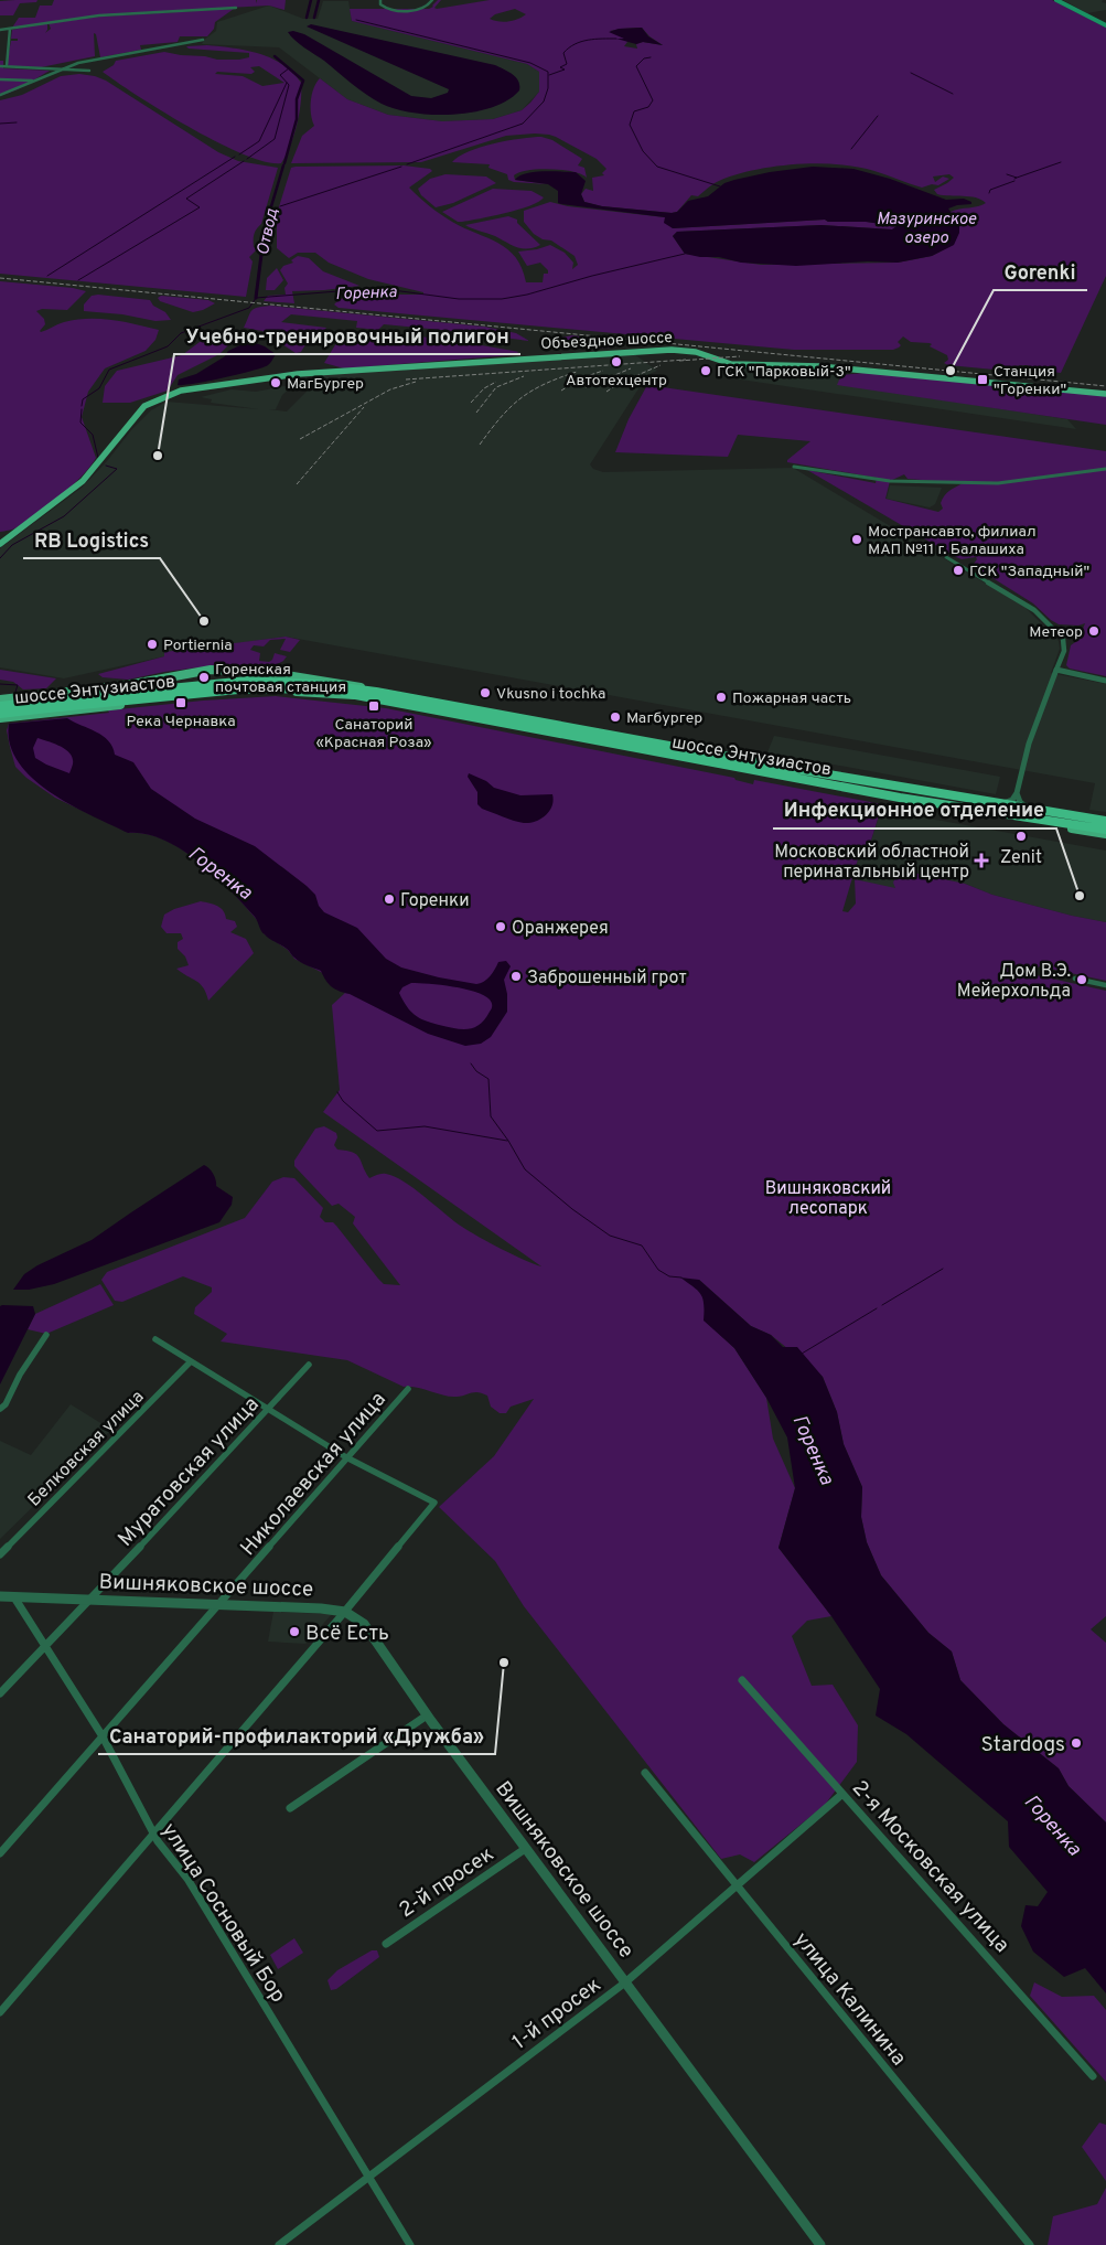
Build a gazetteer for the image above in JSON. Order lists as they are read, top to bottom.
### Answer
{
  "streets": {
    "highway": ["шоссе Энтузиастов"],
    "main road": ["Объездное шоссе"],
    "street": [
      "Белковская улица",
      "Муратовская улица",
      "Николаевская улица",
      "Вишняковское шоссе",
      "2-я Московская улица",
      "2-й просек",
      "улица Сосновый Бор",
      "улица Калинина",
      "1-й просек"
    ]
  },
  "crossings": [
    ["Муратовская улица", "Вишняковское шоссе"],
    ["Муратовская улица", "улица Сосновый Бор"],
    ["Николаевская улица", "Вишняковское шоссе"],
    ["Николаевская улица", "улица Сосновый Бор"],
    ["Вишняковское шоссе", "2-й просек"],
    ["Вишняковское шоссе", "улица Сосновый Бор"],
    ["Вишняковское шоссе", "1-й просек"],
    ["2-я Московская улица", "1-й просек"],
    ["улица Сосновый Бор", "1-й просек"],
    ["улица Калинина", "1-й просек"]
  ],
  "water": ["Мазуринское озеро", "Отвод", "Горенка"],
  "parks": ["Вишняковский лесопарк"],
  "places": {
    "other": [
      "Автотехцентр",
      "ГСК \"Парковый-3\"",
      "Gorenki",
      "МагБургер",
      "Учебно-тренировочный полигон",
      "Мострансавто, филиал МАП №11 г. Балашиха",
      "ГСК \"Западный\"",
      "RB Logistics",
      "Метеор",
      "Portiernia",
      "Горенская почтовая станция",
      "Vkusno i tochka",
      "Пожарная часть",
      "Магбургер",
      "Zenit",
      "Инфекционное отделение",
      "Горенки",
      "Оранжерея",
      "Заброшенный грот",
      "Дом В.Э. Мейерхольда",
      "Всё Есть",
      "Санаторий-профилакторий «Дружба»",
      "Stardogs"
    ],
    "transit": ["Станция \"Горенки\"", "Река Чернавка", "Санаторий «Красная Роза»"],
    "health": ["Московский областной перинатальный центр"]
  }
}
